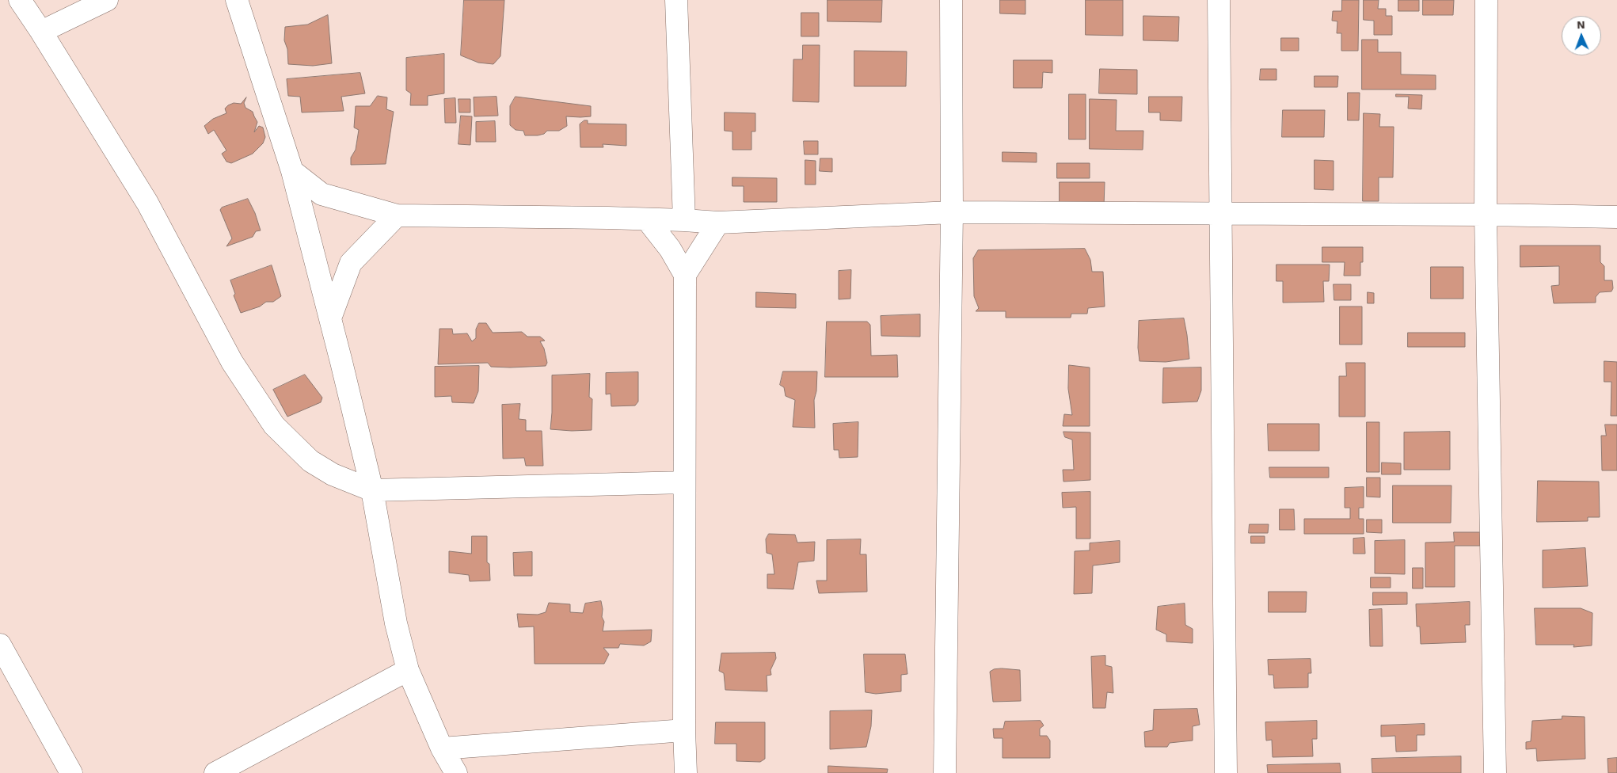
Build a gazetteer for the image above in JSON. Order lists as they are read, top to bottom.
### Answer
{
  "north": "top"
}
